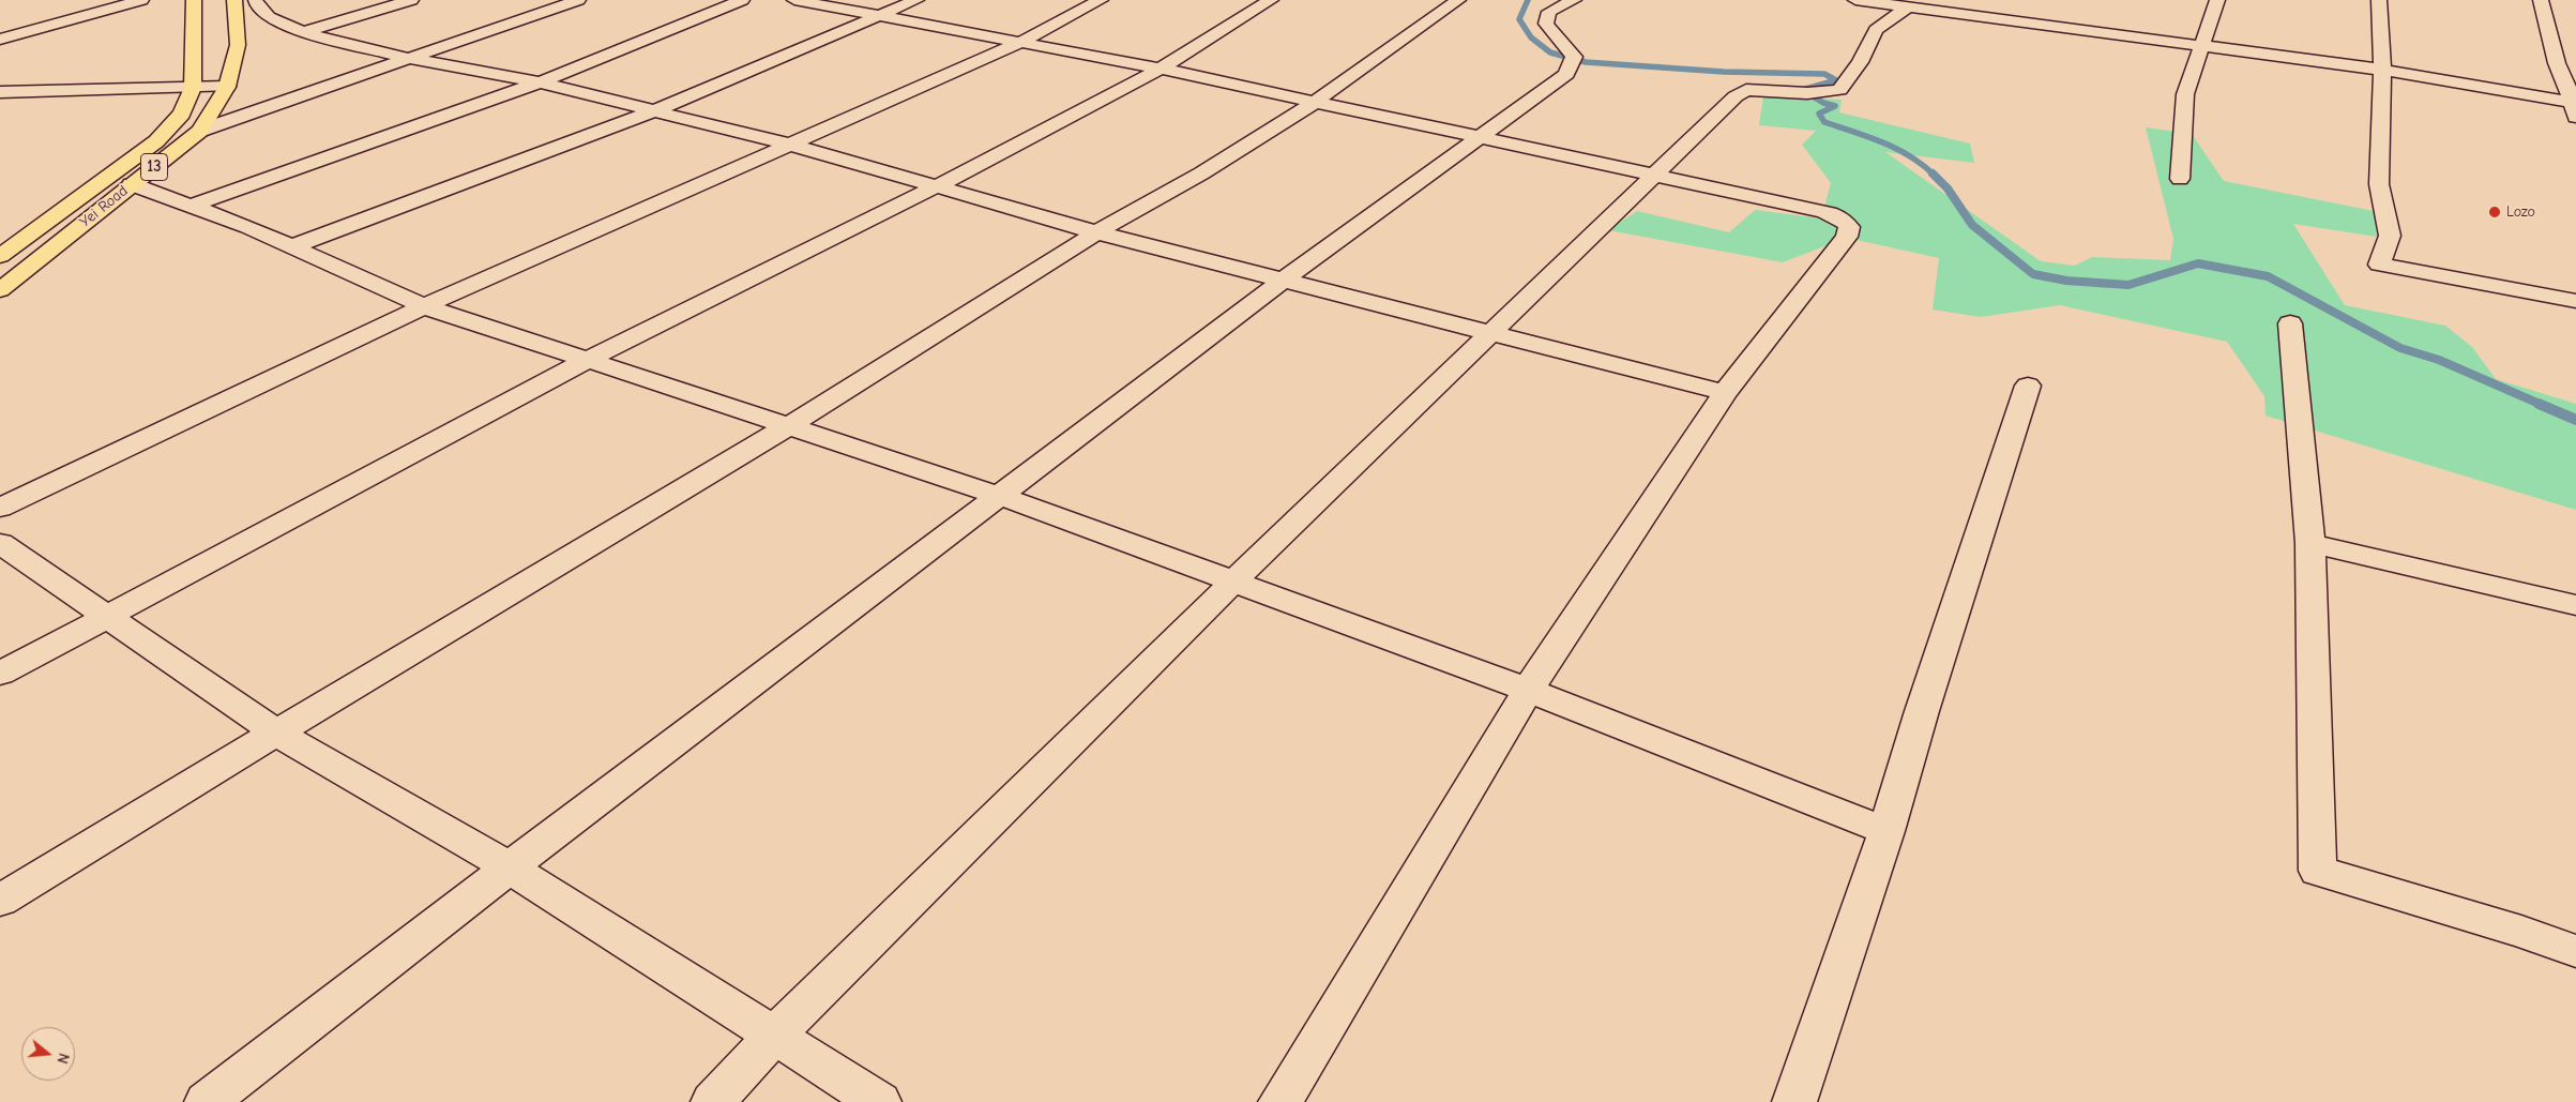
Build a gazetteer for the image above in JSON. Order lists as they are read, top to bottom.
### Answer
{
  "streets": {
    "main road": ["13", "Yei Road"]
  },
  "places": ["Lozo"],
  "north": "right"
}
